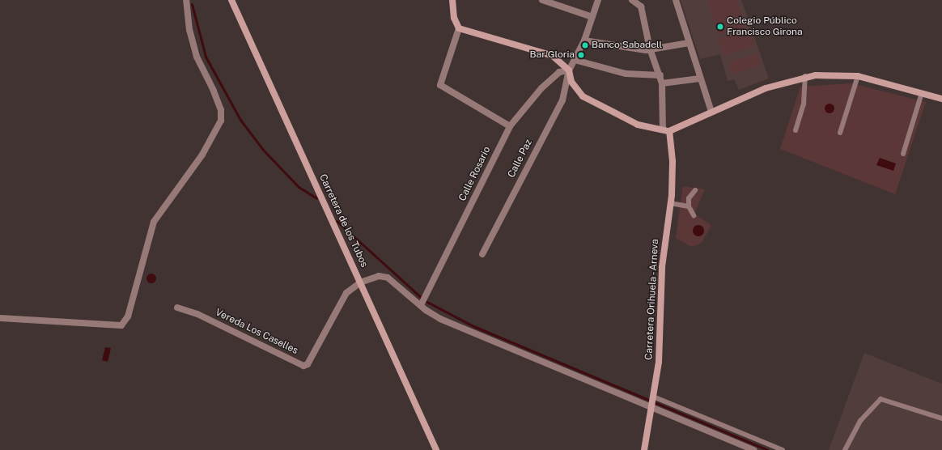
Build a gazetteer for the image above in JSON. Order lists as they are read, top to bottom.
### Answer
{
  "streets": {
    "main road": ["Carretera de los Tubos", "Carretera Orihuela - Arneva"],
    "street": ["Calle Paz", "Calle Rosario", "Vereda Los Caselles"]
  },
  "crossings": [
    ["Calle Paz", "Calle Rosario"],
    ["Calle Rosario", "Vereda Los Caselles"],
    ["Carretera de los Tubos", "Vereda Los Caselles"],
    ["Carretera Orihuela - Arneva", "Vereda Los Caselles"]
  ],
  "places": ["Colegio Público Francisco Girona", "Banco Sabadell", "Bar Gloria"]
}
